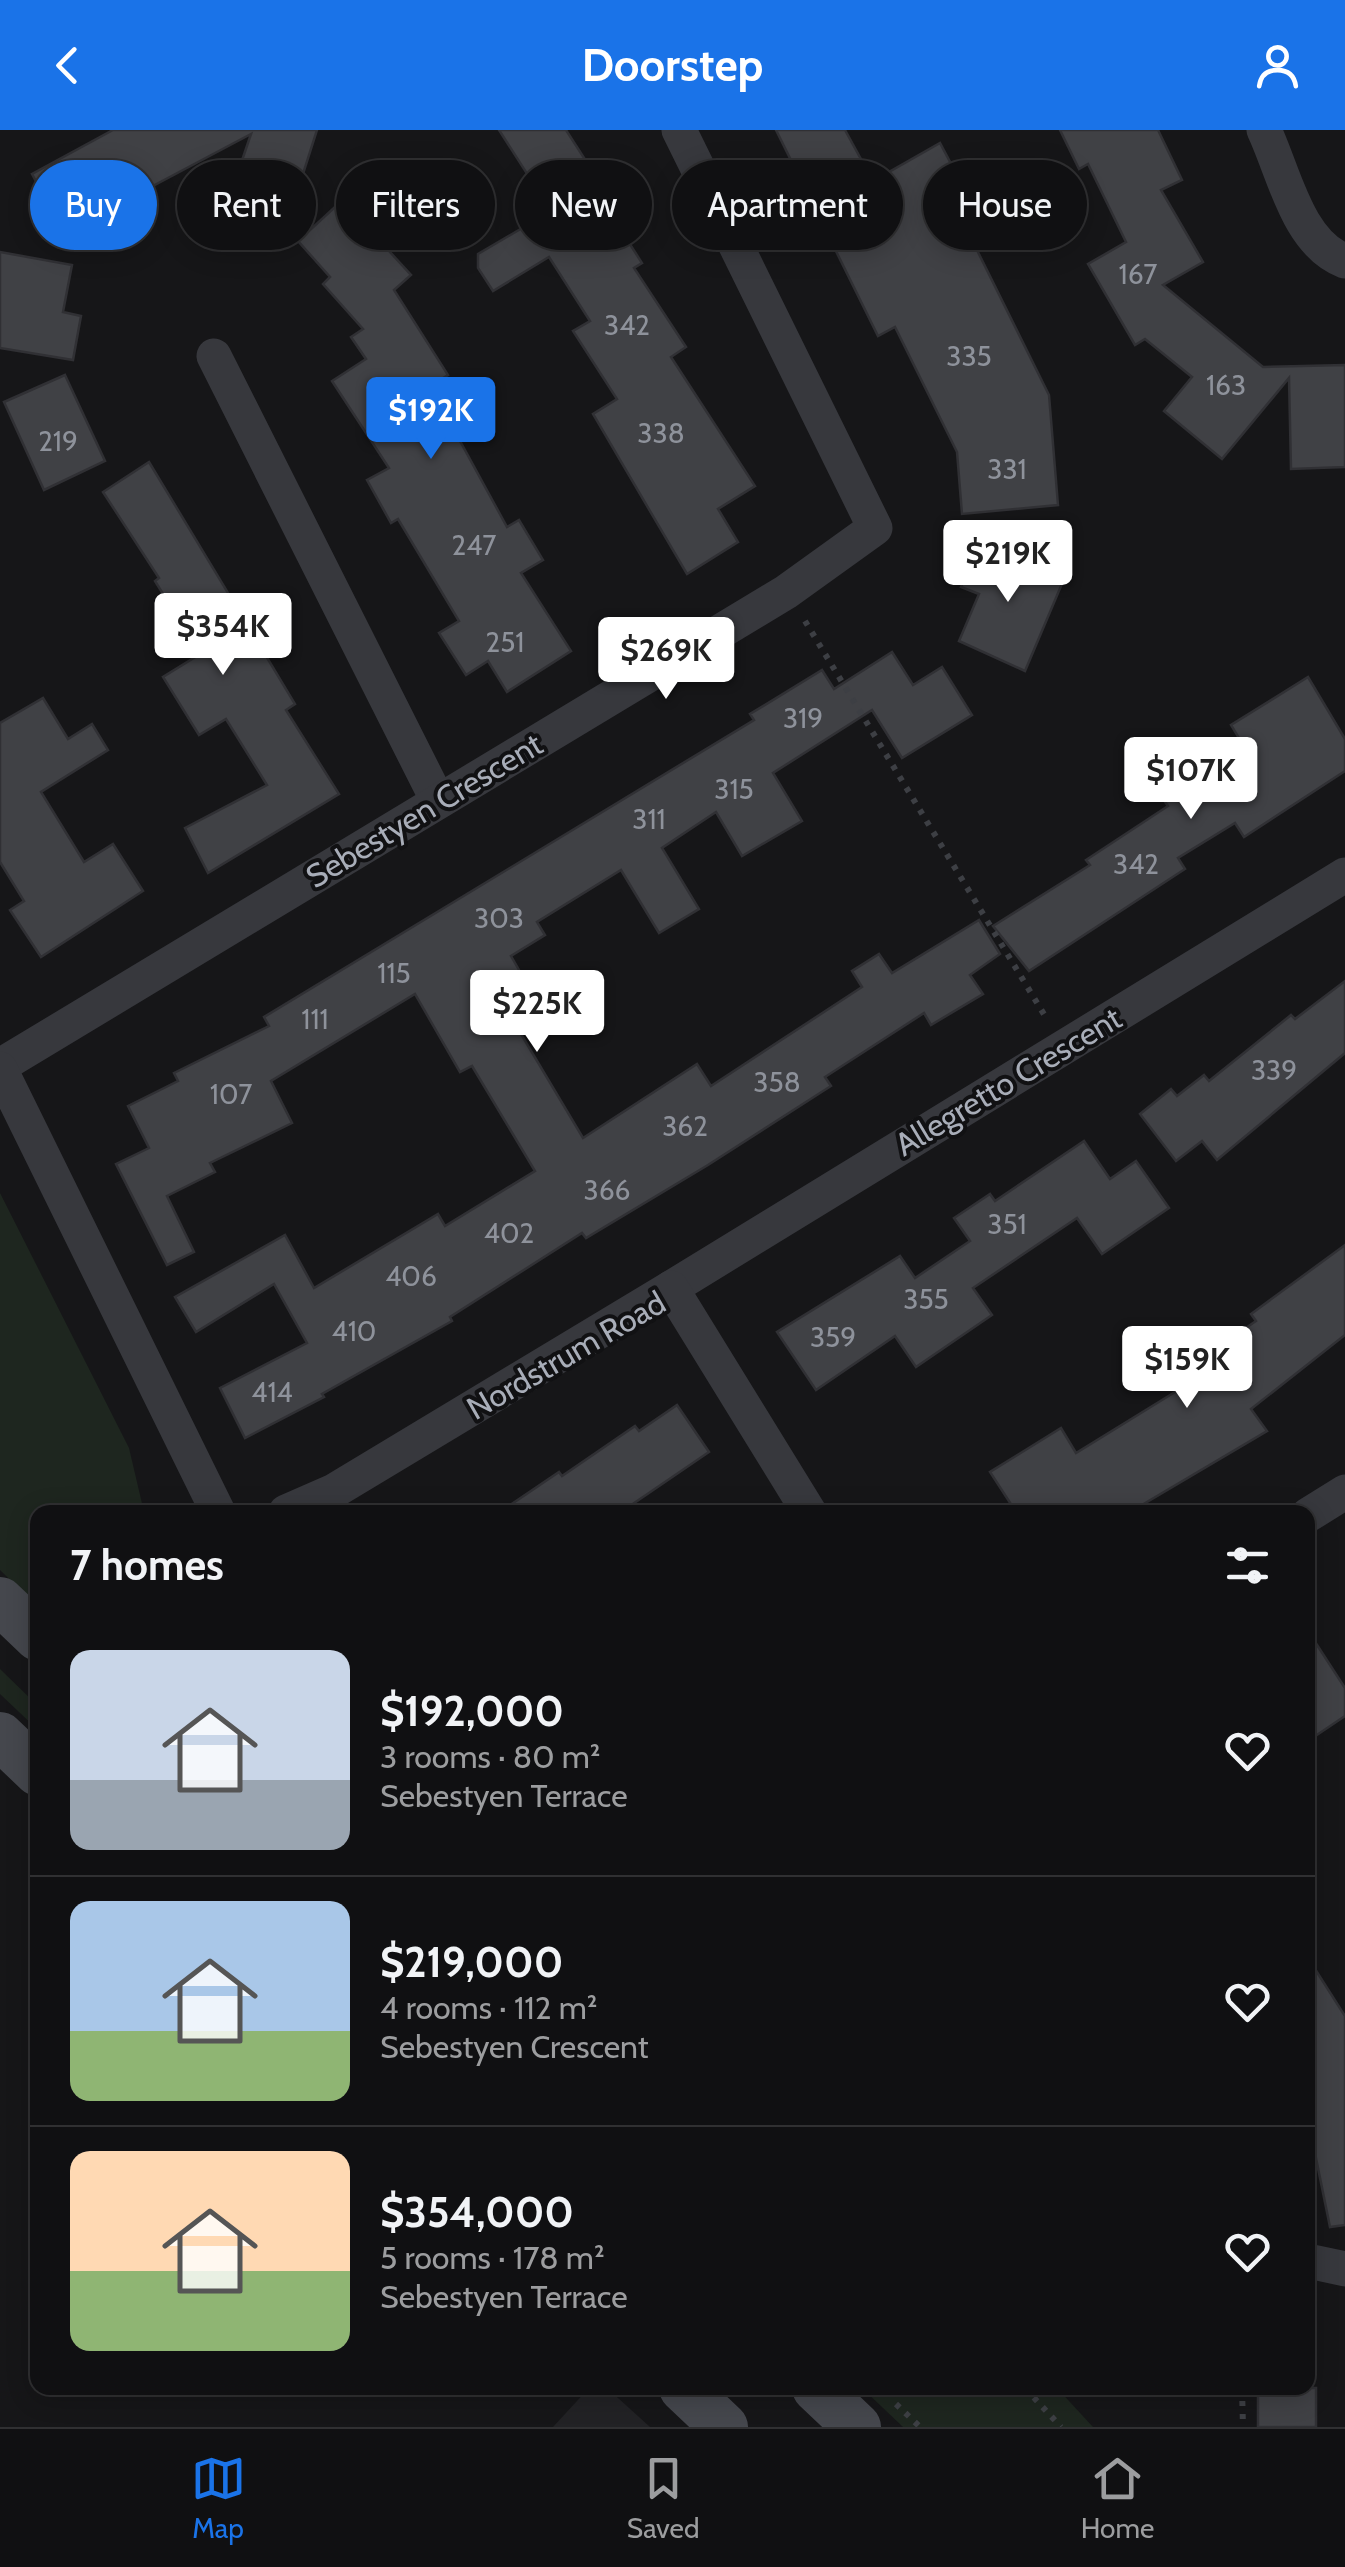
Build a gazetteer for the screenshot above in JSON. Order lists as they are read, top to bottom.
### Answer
{
  "streets": {
    "street": ["Sebestyen Crescent", "Allegretto Crescent", "Nordstrum Road"]
  },
  "crossings": [
    ["Allegretto Crescent", "Nordstrum Road"]
  ],
  "house_numbers": [
    "167",
    "342",
    "335",
    "163",
    "338",
    "219",
    "331",
    "247",
    "251",
    "319",
    "315",
    "311",
    "342",
    "303",
    "115",
    "111",
    "339",
    "358",
    "107",
    "362",
    "366",
    "351",
    "402",
    "406",
    "355",
    "410",
    "359",
    "414"
  ],
  "page": {
    "header": "Doorstep",
    "chip": [
      "Buy",
      "Rent",
      "Filters",
      "New",
      "Apartment",
      "House"
    ],
    "price": [
      "$192K",
      "$219K",
      "$354K",
      "$269K",
      "$107K",
      "$225K",
      "$159K"
    ],
    "heading": "7 homes",
    "list": [
      {
        "name": "$192,000",
        "note": "3 rooms · 80 m² · Sebestyen Terrace"
      },
      {
        "name": "$219,000",
        "note": "4 rooms · 112 m² · Sebestyen Crescent"
      },
      {
        "name": "$354,000",
        "note": "5 rooms · 178 m² · Sebestyen Terrace"
      }
    ],
    "tabs": ["Map", "Saved", "Home"]
  }
}
